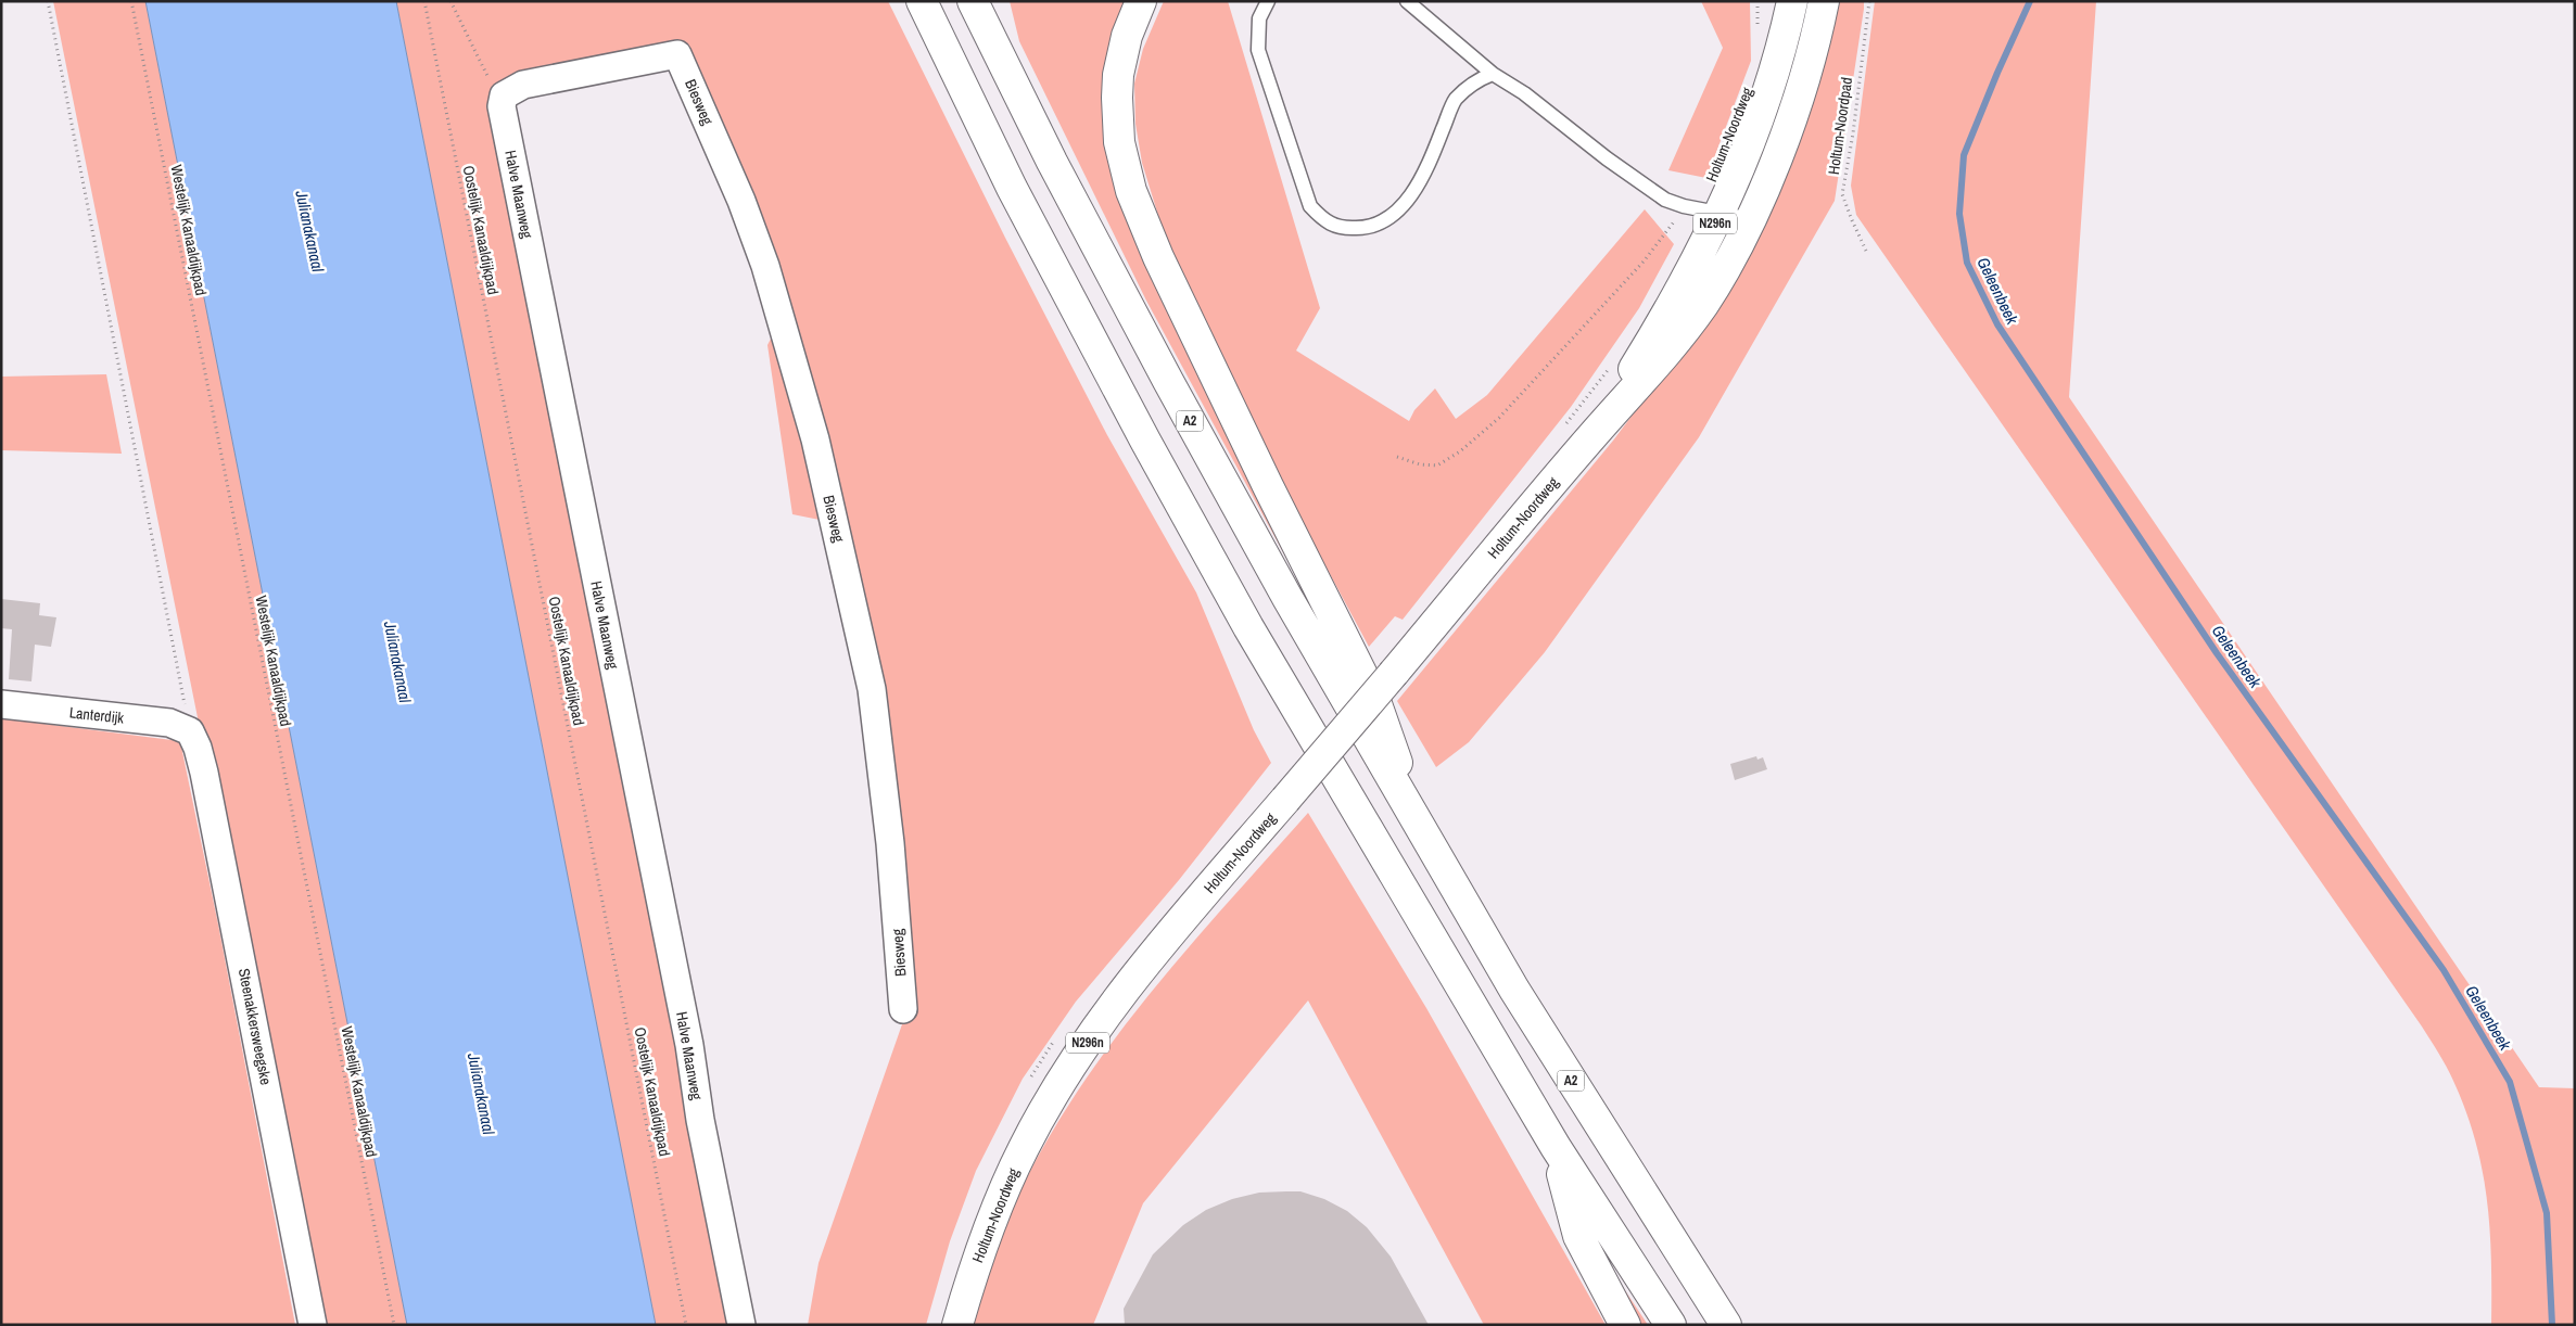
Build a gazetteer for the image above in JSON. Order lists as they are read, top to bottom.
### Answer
{
  "streets": {
    "main road": ["Holtum-Noordweg", "N296n", "A2"],
    "street": [
      "Biesweg",
      "Halve Maanweg",
      "Lanterdijk",
      "Steenakkersweegske"
    ],
    "path": ["Holtum-Noordpad", "Westelijk Kanaaldijkpad", "Oostelijk Kanaaldijkpad"]
  },
  "crossings": [
    ["Biesweg", "Halve Maanweg"],
    ["Lanterdijk", "Steenakkersweegske"]
  ],
  "water": ["Julianakanaal", "Geleenbeek"]
}
